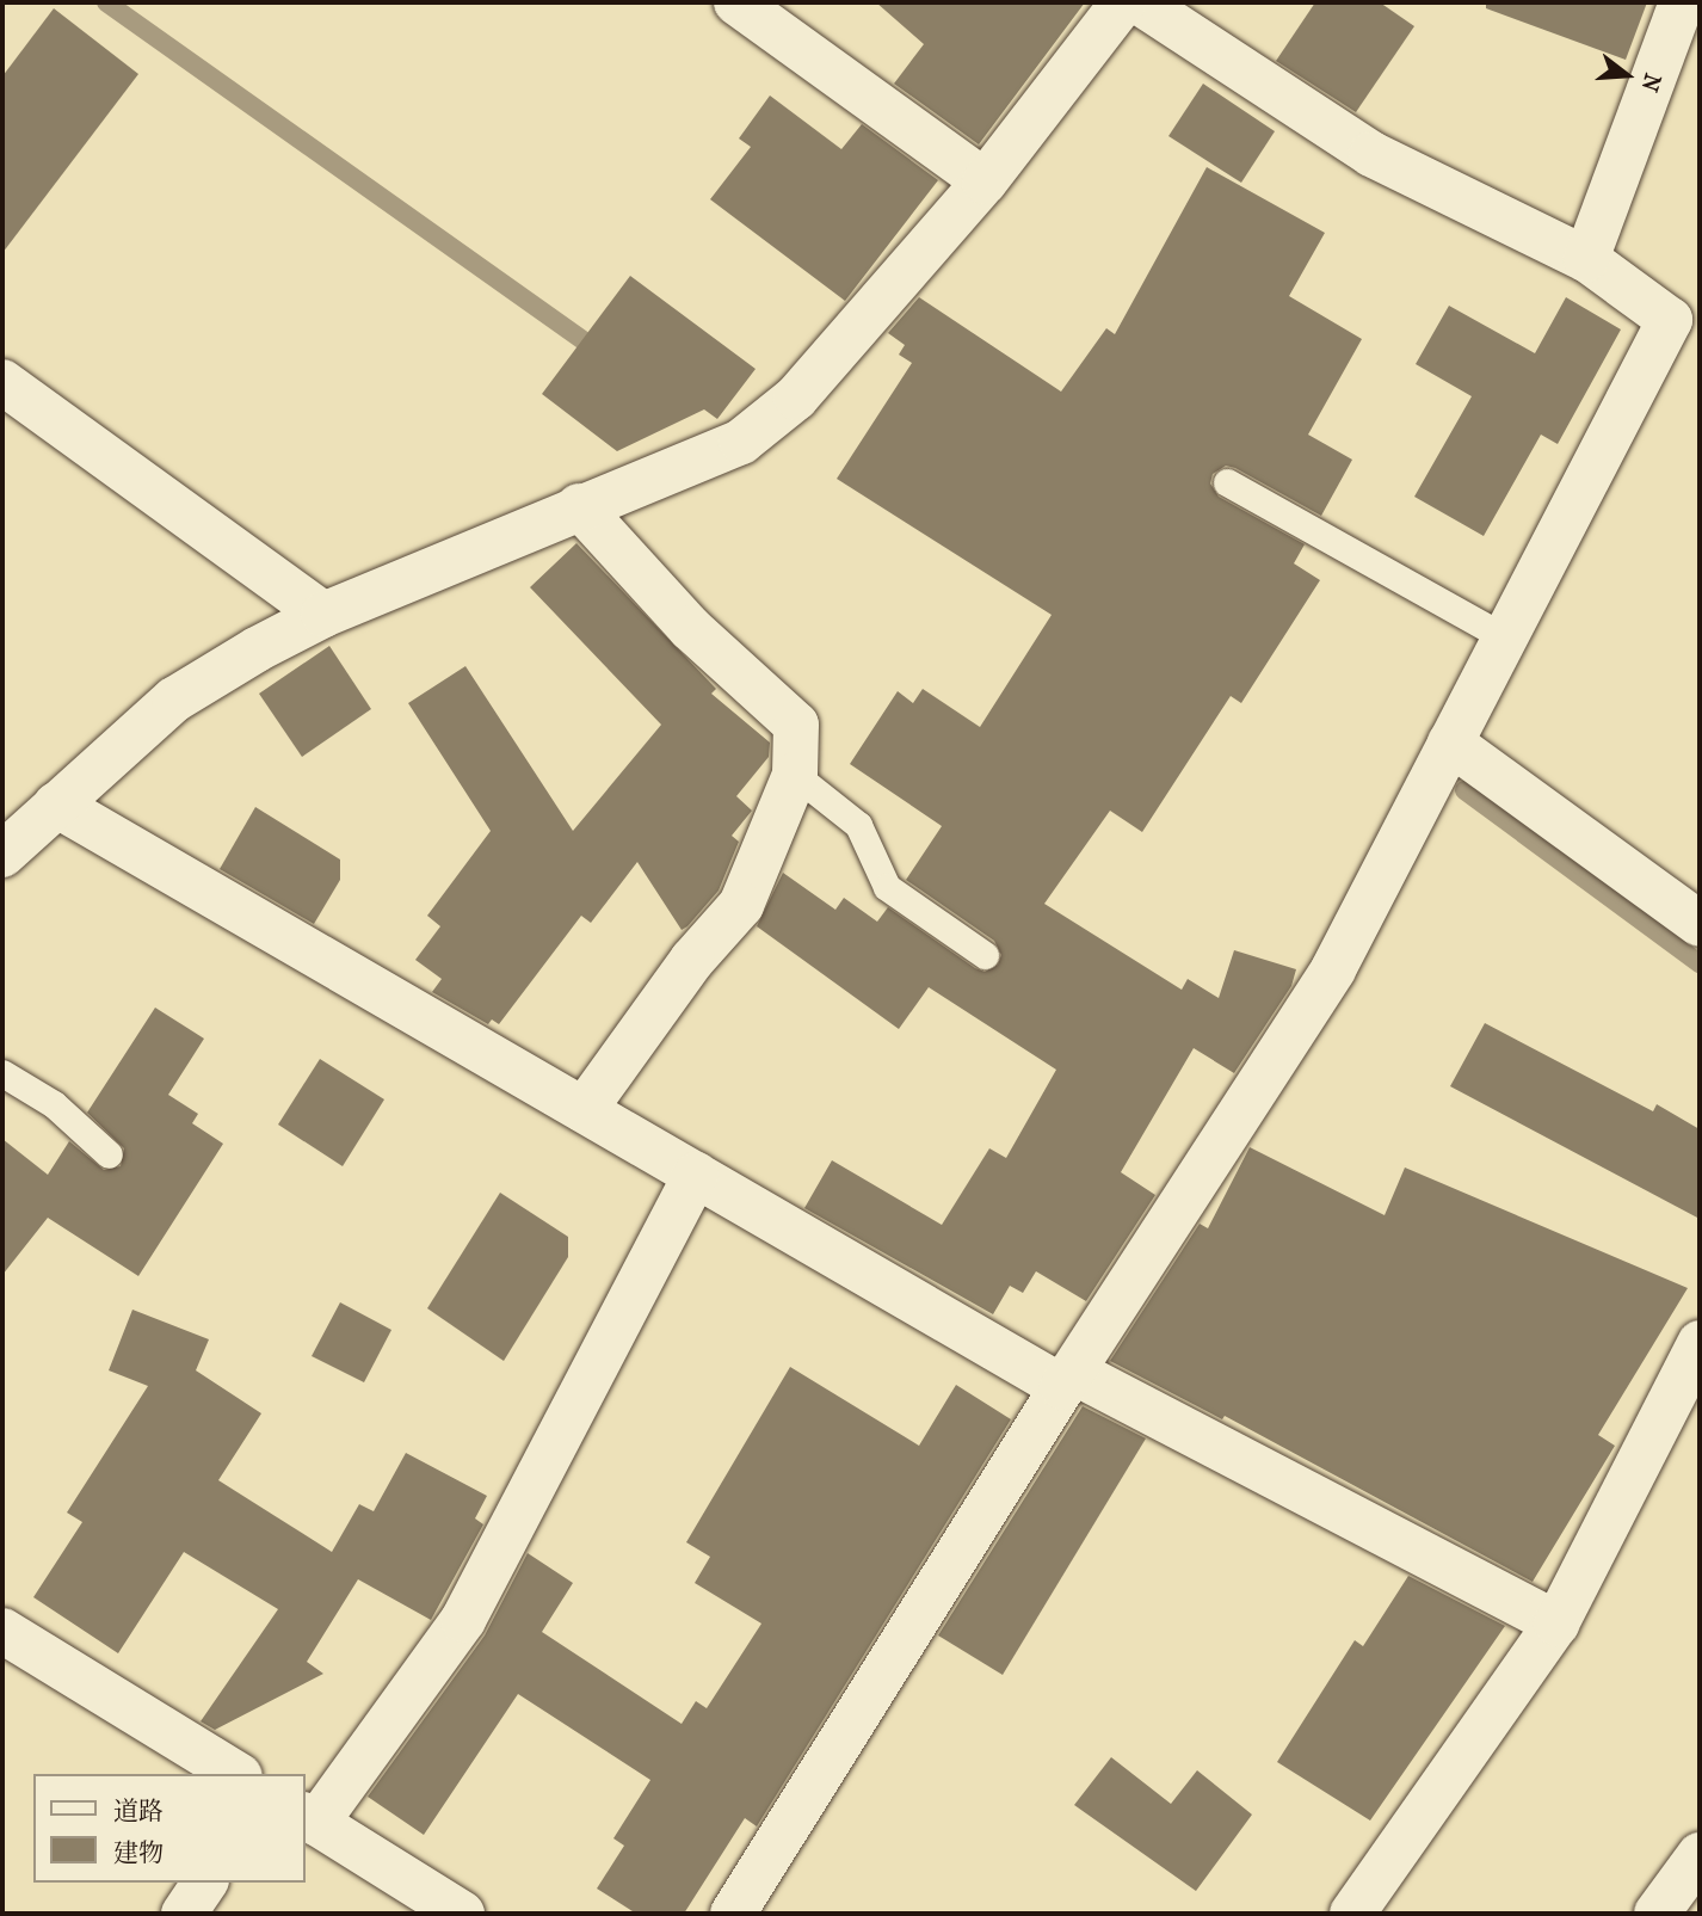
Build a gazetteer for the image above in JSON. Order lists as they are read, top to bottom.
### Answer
{
  "legend": ["道路", "建物"],
  "north": "right"
}
